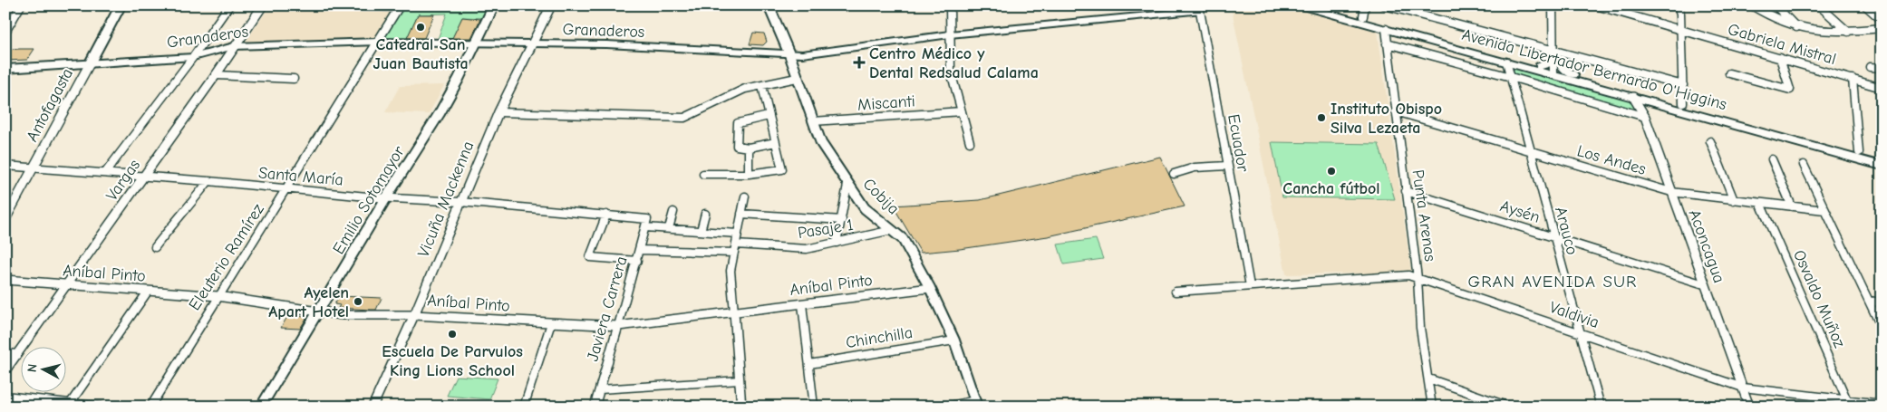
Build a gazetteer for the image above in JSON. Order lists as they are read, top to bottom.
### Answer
{
  "streets": {
    "main road": [
      "Granaderos",
      "Avenida Libertador Bernardo O'Higgins",
      "Antofagasta",
      "Cobija",
      "Emilio Sotomayor"
    ],
    "street": [
      "Gabriela Mistral",
      "Miscanti",
      "Ecuador",
      "Los Andes",
      "Santa María",
      "Vargas",
      "Vicuña Mackenna",
      "Aysén",
      "Punta Arenas",
      "Pasaje 1",
      "Arauco",
      "Aconcagua",
      "Eleuterio Ramírez",
      "Aníbal Pinto",
      "Osvaldo Muñoz",
      "Javiera Carrera",
      "Valdivia",
      "Chinchilla"
    ]
  },
  "crossings": [
    ["Granaderos", "Antofagasta"],
    ["Granaderos", "Ecuador"],
    ["Granaderos", "Vargas"],
    ["Granaderos", "Cobija"],
    ["Granaderos", "Vicuña Mackenna"],
    ["Granaderos", "Emilio Sotomayor"],
    ["Granaderos", "Eleuterio Ramírez"],
    ["Avenida Libertador Bernardo O'Higgins", "Punta Arenas"],
    ["Avenida Libertador Bernardo O'Higgins", "Arauco"],
    ["Avenida Libertador Bernardo O'Higgins", "Aconcagua"],
    ["Miscanti", "Cobija"],
    ["Antofagasta", "Santa María"],
    ["Ecuador", "Valdivia"],
    ["Los Andes", "Punta Arenas"],
    ["Los Andes", "Arauco"],
    ["Los Andes", "Aconcagua"],
    ["Los Andes", "Osvaldo Muñoz"],
    ["Santa María", "Vargas"],
    ["Santa María", "Vicuña Mackenna"],
    ["Santa María", "Emilio Sotomayor"],
    ["Santa María", "Eleuterio Ramírez"],
    ["Santa María", "Javiera Carrera"],
    ["Vargas", "Aníbal Pinto"],
    ["Cobija", "Pasaje 1"],
    ["Cobija", "Aníbal Pinto"],
    ["Cobija", "Chinchilla"],
    ["Vicuña Mackenna", "Aníbal Pinto"],
    ["Emilio Sotomayor", "Aníbal Pinto"],
    ["Aysén", "Punta Arenas"],
    ["Aysén", "Arauco"],
    ["Aysén", "Aconcagua"],
    ["Punta Arenas", "Valdivia"],
    ["Arauco", "Valdivia"],
    ["Aconcagua", "Valdivia"],
    ["Eleuterio Ramírez", "Aníbal Pinto"],
    ["Aníbal Pinto", "Javiera Carrera"],
    ["Osvaldo Muñoz", "Valdivia"]
  ],
  "districts": ["GRAN AVENIDA SUR"],
  "places": {
    "other": [
      "Catedral San Juan Bautista",
      "Instituto Obispo Silva Lezaeta",
      "Cancha fútbol",
      "Ayelen Apart Hotel",
      "Escuela De Parvulos King Lions School"
    ],
    "health": ["Centro Médico y Dental Redsalud Calama"]
  },
  "north": "left"
}
